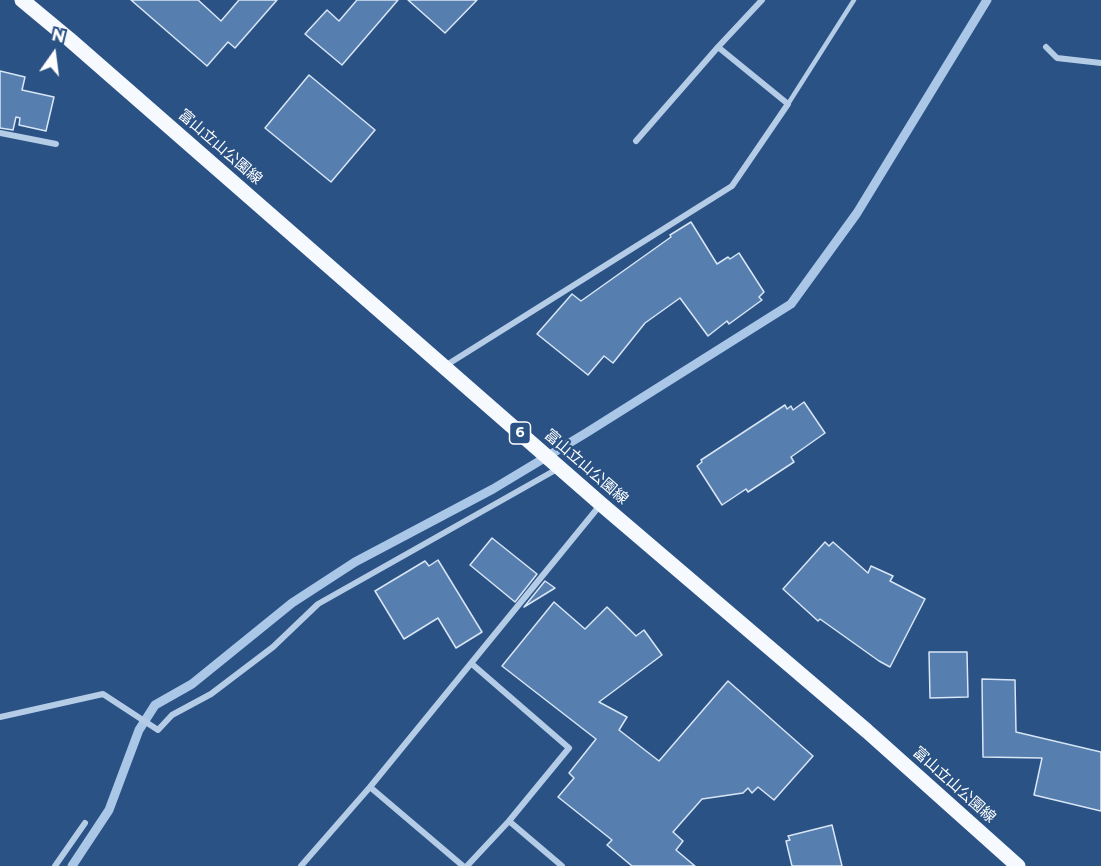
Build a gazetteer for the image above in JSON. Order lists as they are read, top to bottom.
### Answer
{
  "streets": {
    "main road": ["富山立山公園線", "6"]
  },
  "north": "top"
}
